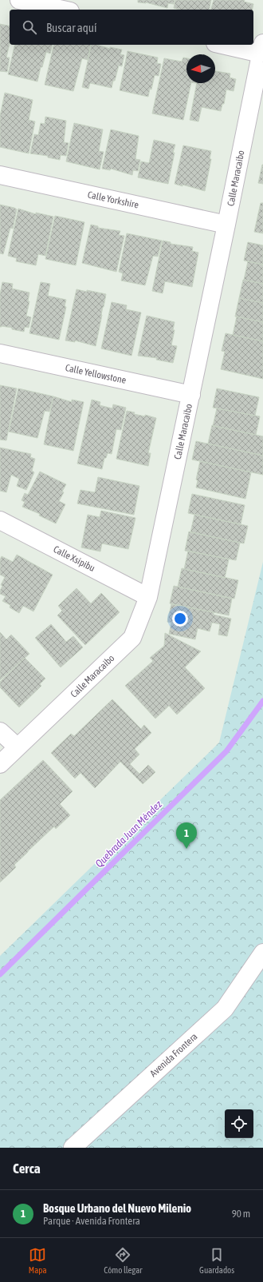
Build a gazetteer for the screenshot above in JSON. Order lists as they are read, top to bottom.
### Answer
{
  "streets": {
    "street": [
      "Calle Maracaibo",
      "Calle Yorkshire",
      "Calle Yellowstone",
      "Calle Xsipibu",
      "Avenida Frontera"
    ]
  },
  "crossings": [
    ["Calle Maracaibo", "Calle Yorkshire"],
    ["Calle Maracaibo", "Calle Yellowstone"],
    ["Calle Maracaibo", "Calle Xsipibu"]
  ],
  "water": ["Quebrada Juan Méndez"],
  "north": "left",
  "page": {
    "search": "Buscar aquí",
    "pins": "1",
    "heading": "Cerca",
    "list": [
      {
        "mark": "1",
        "name": "Bosque Urbano del Nuevo Milenio",
        "note": "Parque · Avenida Frontera",
        "value": "90 m"
      }
    ],
    "nav": ["Mapa", "Cómo llegar", "Guardados"]
  }
}
